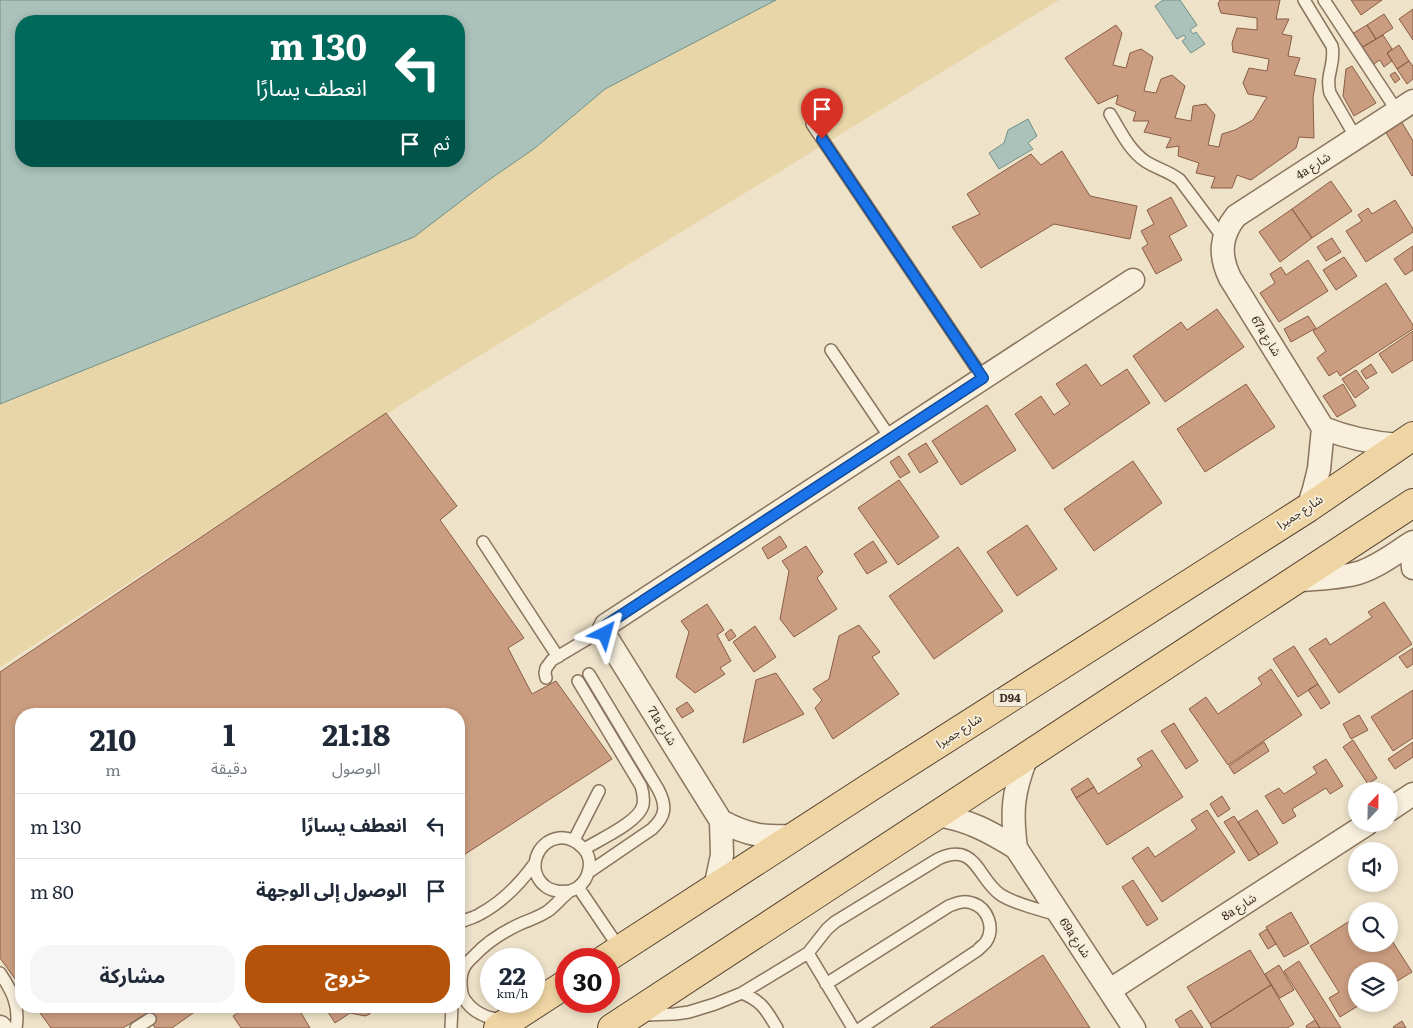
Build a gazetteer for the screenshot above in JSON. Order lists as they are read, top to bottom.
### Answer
{
  "streets": {
    "main road": ["شارع جميرا", "D94"],
    "street": [
      "4a شارع",
      "67a شارع",
      "71a شارع",
      "8a شارع",
      "69a شارع"
    ]
  },
  "crossings": [
    ["4a شارع", "67a شارع"],
    ["8a شارع", "69a شارع"]
  ],
  "north": "top",
  "page": {
    "turn": ["130 m", "انعطف يسارًا"],
    "then": "ثم",
    "eta": [
      "21:18",
      "الوصول",
      "1",
      "دقيقة",
      "210",
      "m"
    ],
    "list": [
      {
        "name": "انعطف يسارًا",
        "value": "130 m"
      },
      {
        "name": "الوصول إلى الوجهة",
        "value": "80 m"
      }
    ],
    "buttons": ["خروج", "مشاركة"],
    "speed": "22 km/h",
    "limit": "30"
  }
}
